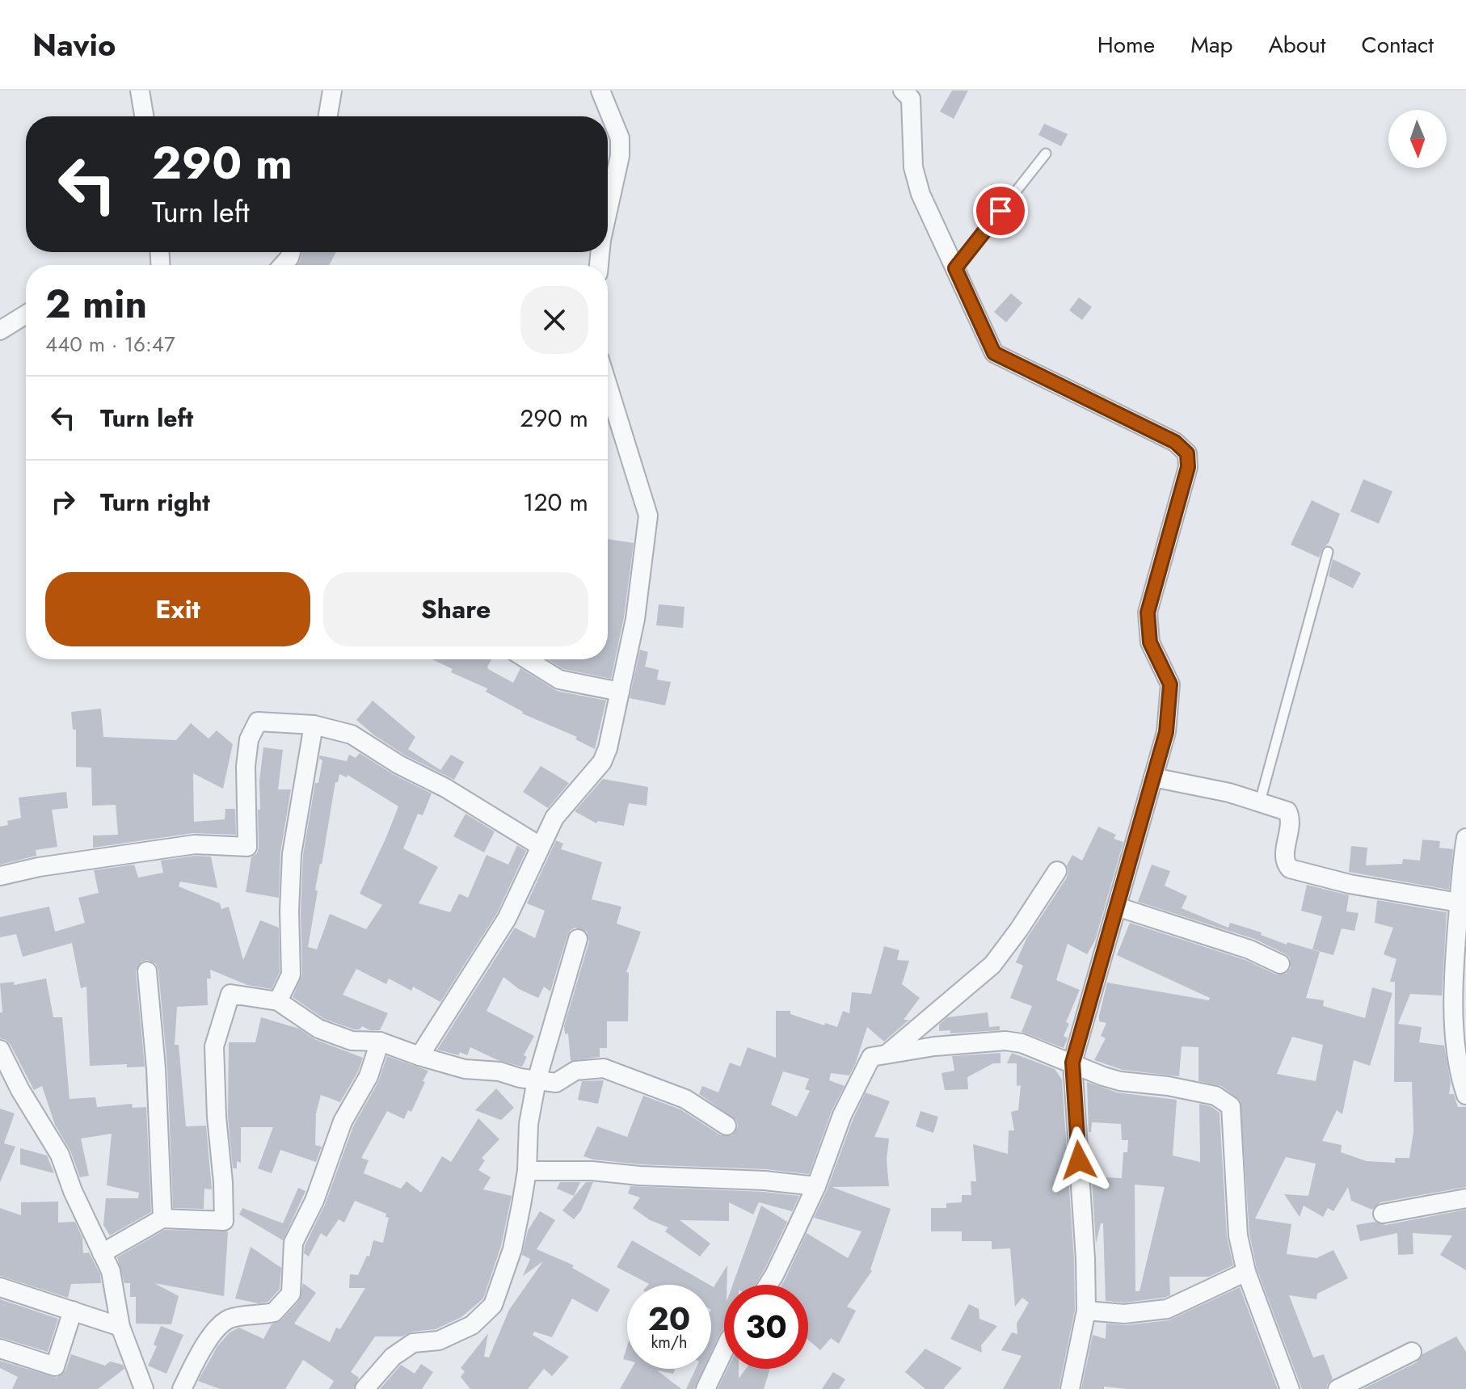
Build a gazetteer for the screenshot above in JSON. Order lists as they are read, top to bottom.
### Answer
{
  "north": "bottom",
  "page": {
    "header": "Navio",
    "nav": [
      "Home",
      "Map",
      "About",
      "Contact"
    ],
    "turn": ["290 m", "Turn left"],
    "heading": ["2 min", "440 m · 16:47"],
    "list": [
      {
        "name": "Turn left",
        "value": "290 m"
      },
      {
        "name": "Turn right",
        "value": "120 m"
      }
    ],
    "buttons": ["Exit", "Share"],
    "speed": "20 km/h",
    "limit": "30"
  }
}
